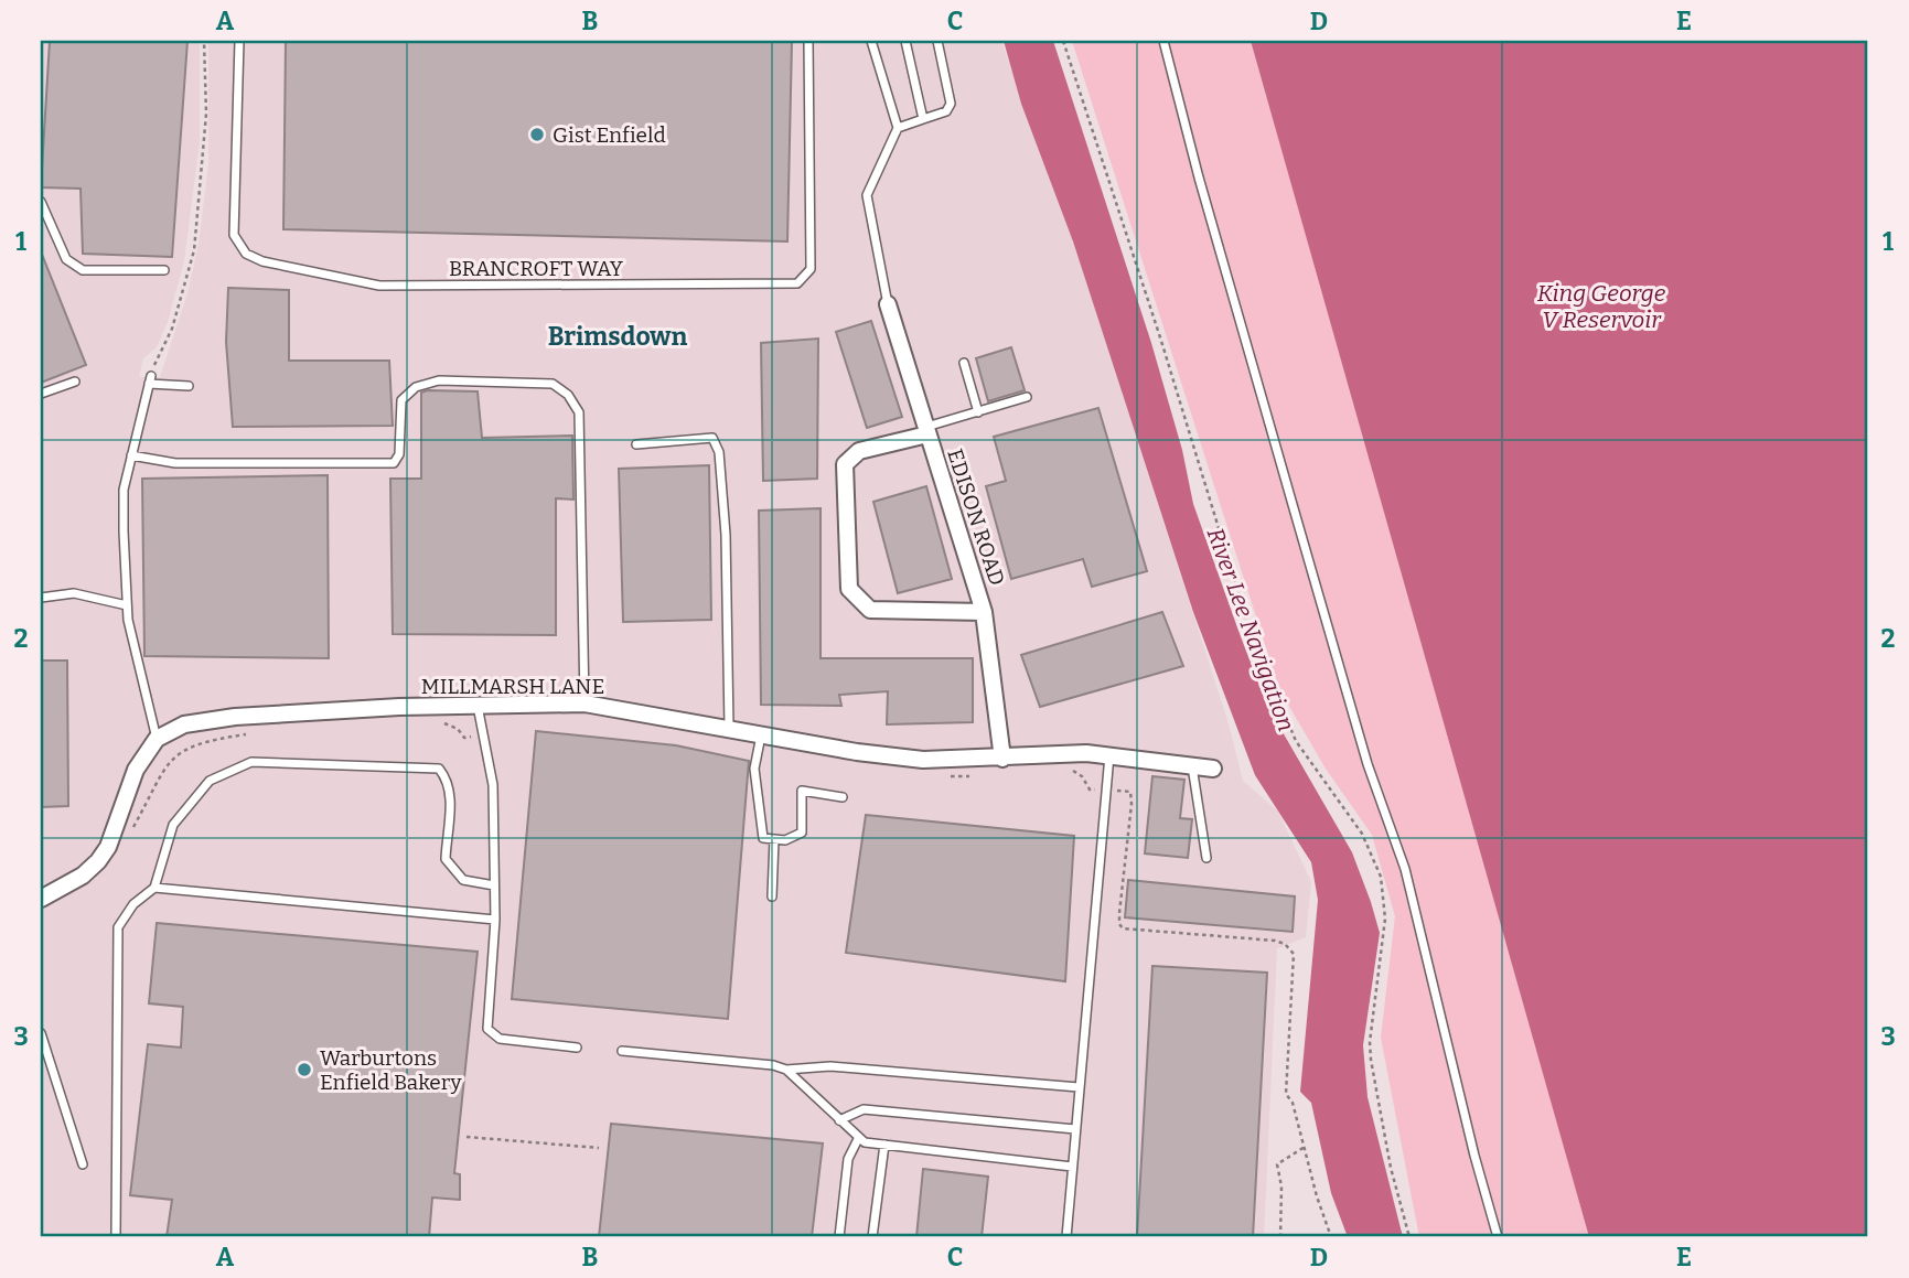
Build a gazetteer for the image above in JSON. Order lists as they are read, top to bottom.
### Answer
{
  "streets": {
    "street": ["EDISON ROAD", "MILLMARSH LANE"],
    "lane": ["BRANCROFT WAY"]
  },
  "crossings": [
    ["EDISON ROAD", "MILLMARSH LANE"]
  ],
  "districts": ["Brimsdown"],
  "water": ["King George V Reservoir", "River Lee Navigation"],
  "places": ["Gist Enfield", "Warburtons Enfield Bakery"],
  "grid": {
    "columns": [
      "A",
      "B",
      "C",
      "D",
      "E"
    ],
    "rows": ["1", "2", "3"]
  }
}
